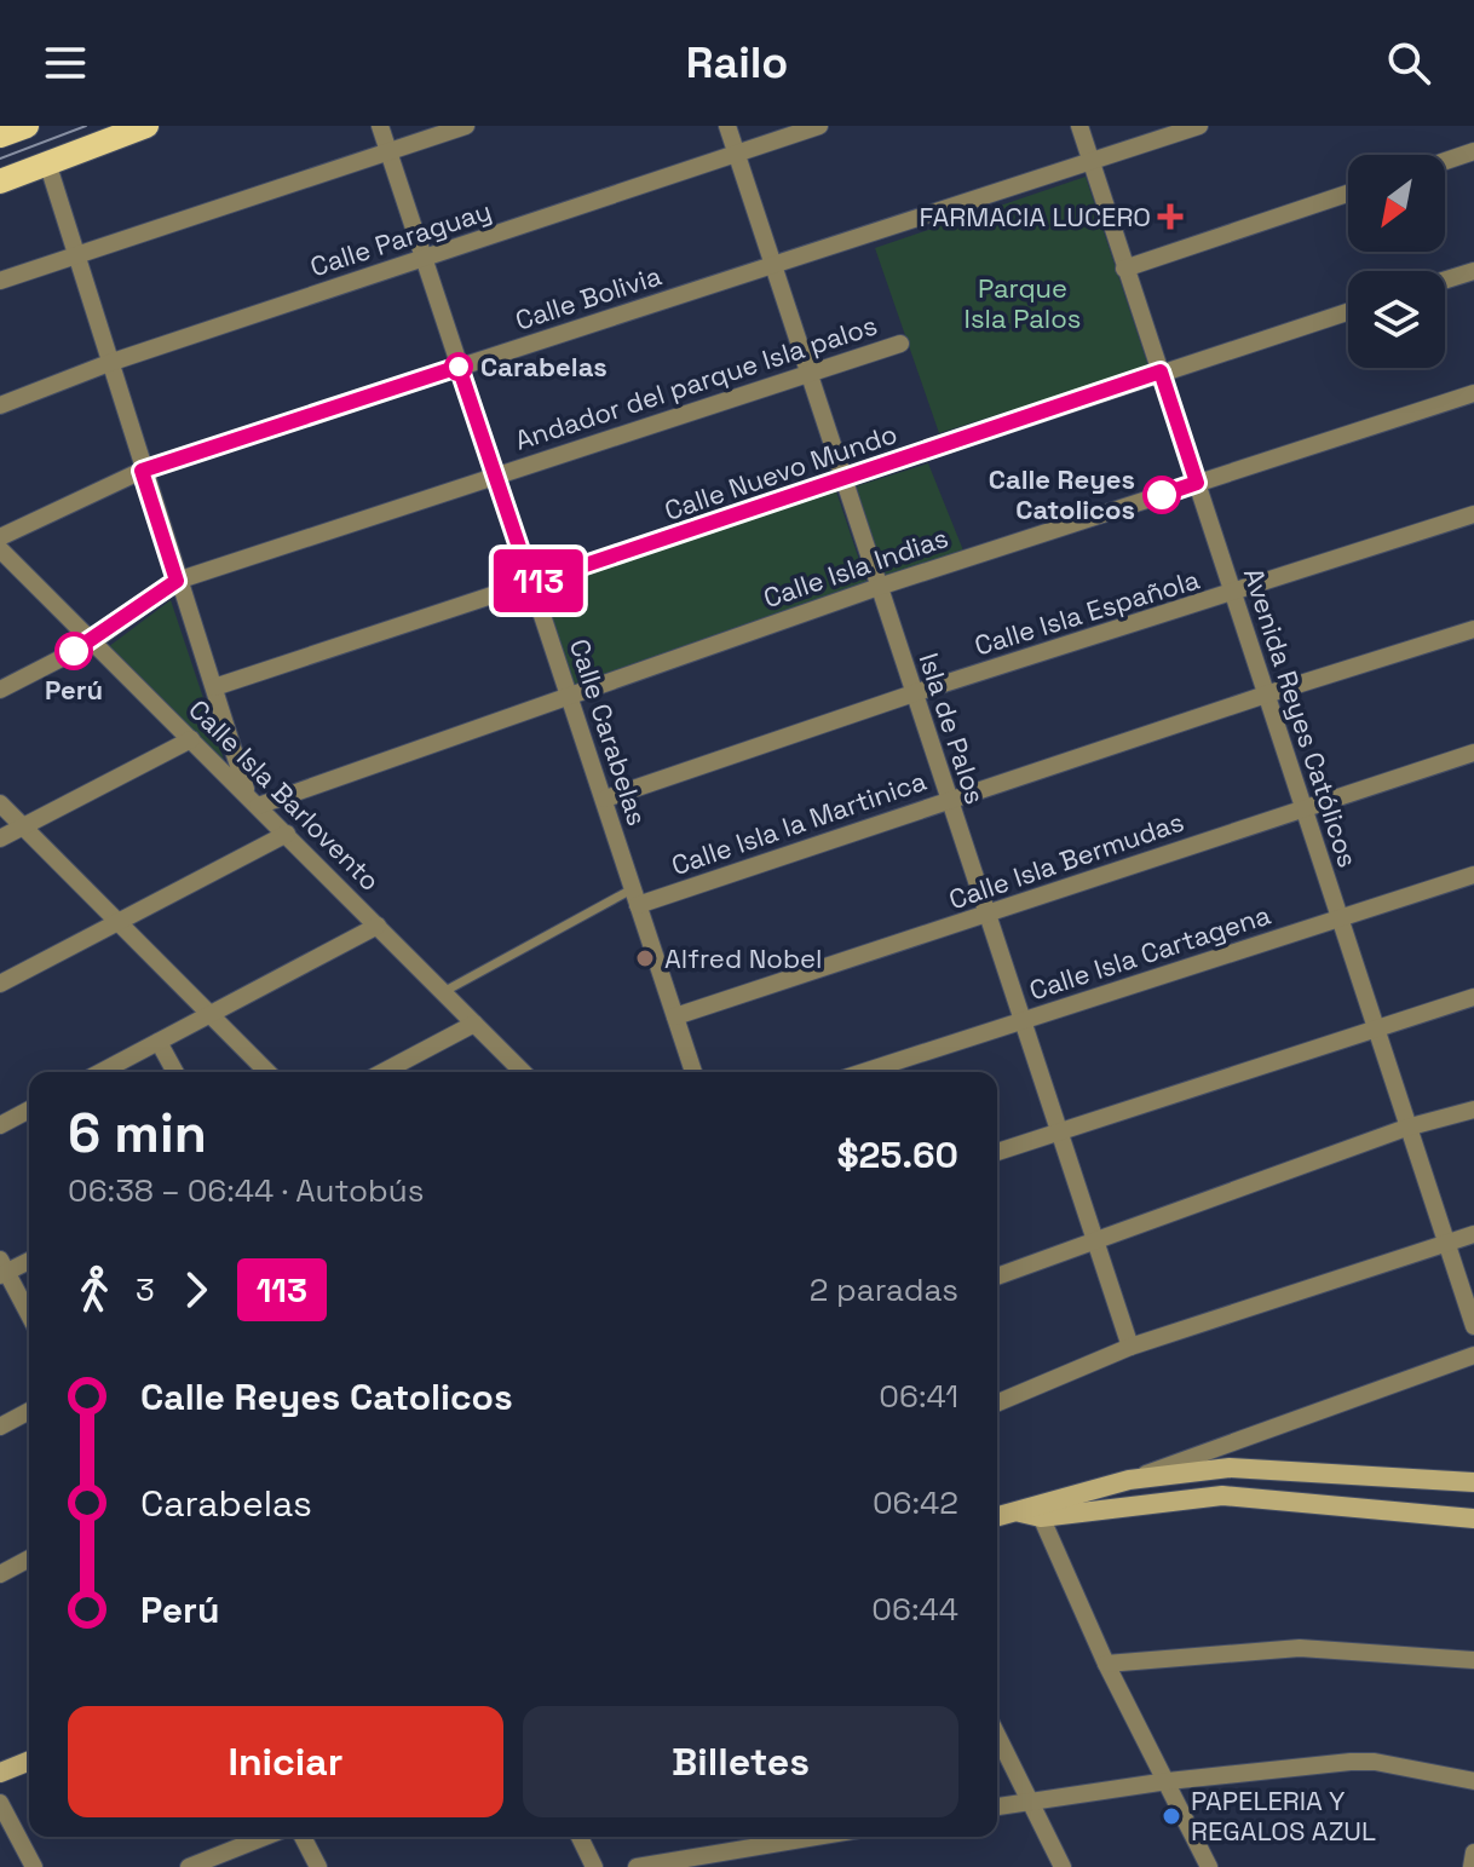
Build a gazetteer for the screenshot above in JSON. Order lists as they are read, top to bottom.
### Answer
{
  "streets": {
    "street": [
      "Calle Paraguay",
      "Calle Bolivia",
      "Andador del parque Isla palos",
      "Calle Nuevo Mundo",
      "Calle Isla Indias",
      "Calle Isla Española",
      "Avenida Reyes Católicos",
      "Isla de Palos",
      "Calle Carabelas",
      "Calle Isla Barlovento",
      "Calle Isla la Martinica",
      "Calle Isla Bermudas",
      "Calle Isla Cartagena"
    ]
  },
  "crossings": [
    ["Calle Paraguay", "Isla de Palos"],
    ["Calle Paraguay", "Calle Carabelas"],
    ["Calle Bolivia", "Avenida Reyes Católicos"],
    ["Calle Bolivia", "Isla de Palos"],
    ["Calle Bolivia", "Calle Carabelas"],
    ["Andador del parque Isla palos", "Isla de Palos"],
    ["Andador del parque Isla palos", "Calle Carabelas"],
    ["Andador del parque Isla palos", "Calle Isla Barlovento"],
    ["Calle Nuevo Mundo", "Avenida Reyes Católicos"],
    ["Calle Nuevo Mundo", "Isla de Palos"],
    ["Calle Nuevo Mundo", "Calle Carabelas"],
    ["Calle Isla Indias", "Avenida Reyes Católicos"],
    ["Calle Isla Indias", "Isla de Palos"],
    ["Calle Isla Indias", "Calle Carabelas"],
    ["Calle Isla Indias", "Calle Isla Barlovento"],
    ["Calle Isla Española", "Avenida Reyes Católicos"],
    ["Calle Isla Española", "Isla de Palos"],
    ["Calle Isla Española", "Calle Carabelas"],
    ["Avenida Reyes Católicos", "Calle Isla la Martinica"],
    ["Avenida Reyes Católicos", "Calle Isla Bermudas"],
    ["Avenida Reyes Católicos", "Calle Isla Cartagena"],
    ["Isla de Palos", "Calle Isla la Martinica"],
    ["Isla de Palos", "Calle Isla Bermudas"],
    ["Isla de Palos", "Calle Isla Cartagena"],
    ["Calle Carabelas", "Calle Isla la Martinica"],
    ["Calle Carabelas", "Calle Isla Bermudas"]
  ],
  "parks": ["Parque Isla Palos"],
  "places": {
    "health": ["FARMACIA LUCERO"],
    "other": [
      "Carabelas",
      "Calle Reyes Catolicos",
      "Perú",
      "Alfred Nobel",
      "PAPELERIA Y REGALOS AZUL"
    ]
  },
  "lines": ["bus line 113"],
  "north": "bottom left",
  "page": {
    "header": "Railo",
    "on_map": "113",
    "heading": ["6 min", "06:38 – 06:44 · Autobús", "$25.60"],
    "legs": ["3", "113", "2 paradas"],
    "list": [
      {
        "name": "Calle Reyes Catolicos",
        "value": "06:41"
      },
      {
        "name": "Carabelas",
        "value": "06:42"
      },
      {
        "name": "Perú",
        "value": "06:44"
      }
    ],
    "buttons": ["Iniciar", "Billetes"]
  }
}
